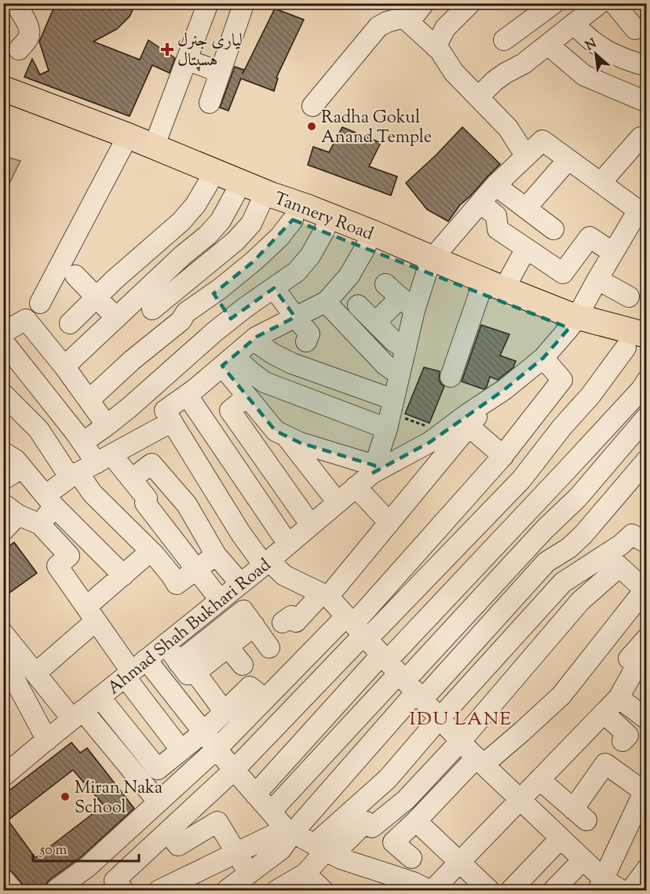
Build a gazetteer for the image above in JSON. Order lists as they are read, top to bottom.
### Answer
{
  "streets": {
    "main road": ["Tannery Road"],
    "street": ["Ahmad Shah Bukhari Road"]
  },
  "crossings": [
    ["Tannery Road", "Ahmad Shah Bukhari Road"]
  ],
  "districts": ["IDU LANE"],
  "places": {
    "health": ["لیاری جنرل ہسپتال"],
    "other": ["Radha Gokul Anand Temple", "Miran Naka School"]
  },
  "scale_bar": "50 m",
  "north": "top left"
}
